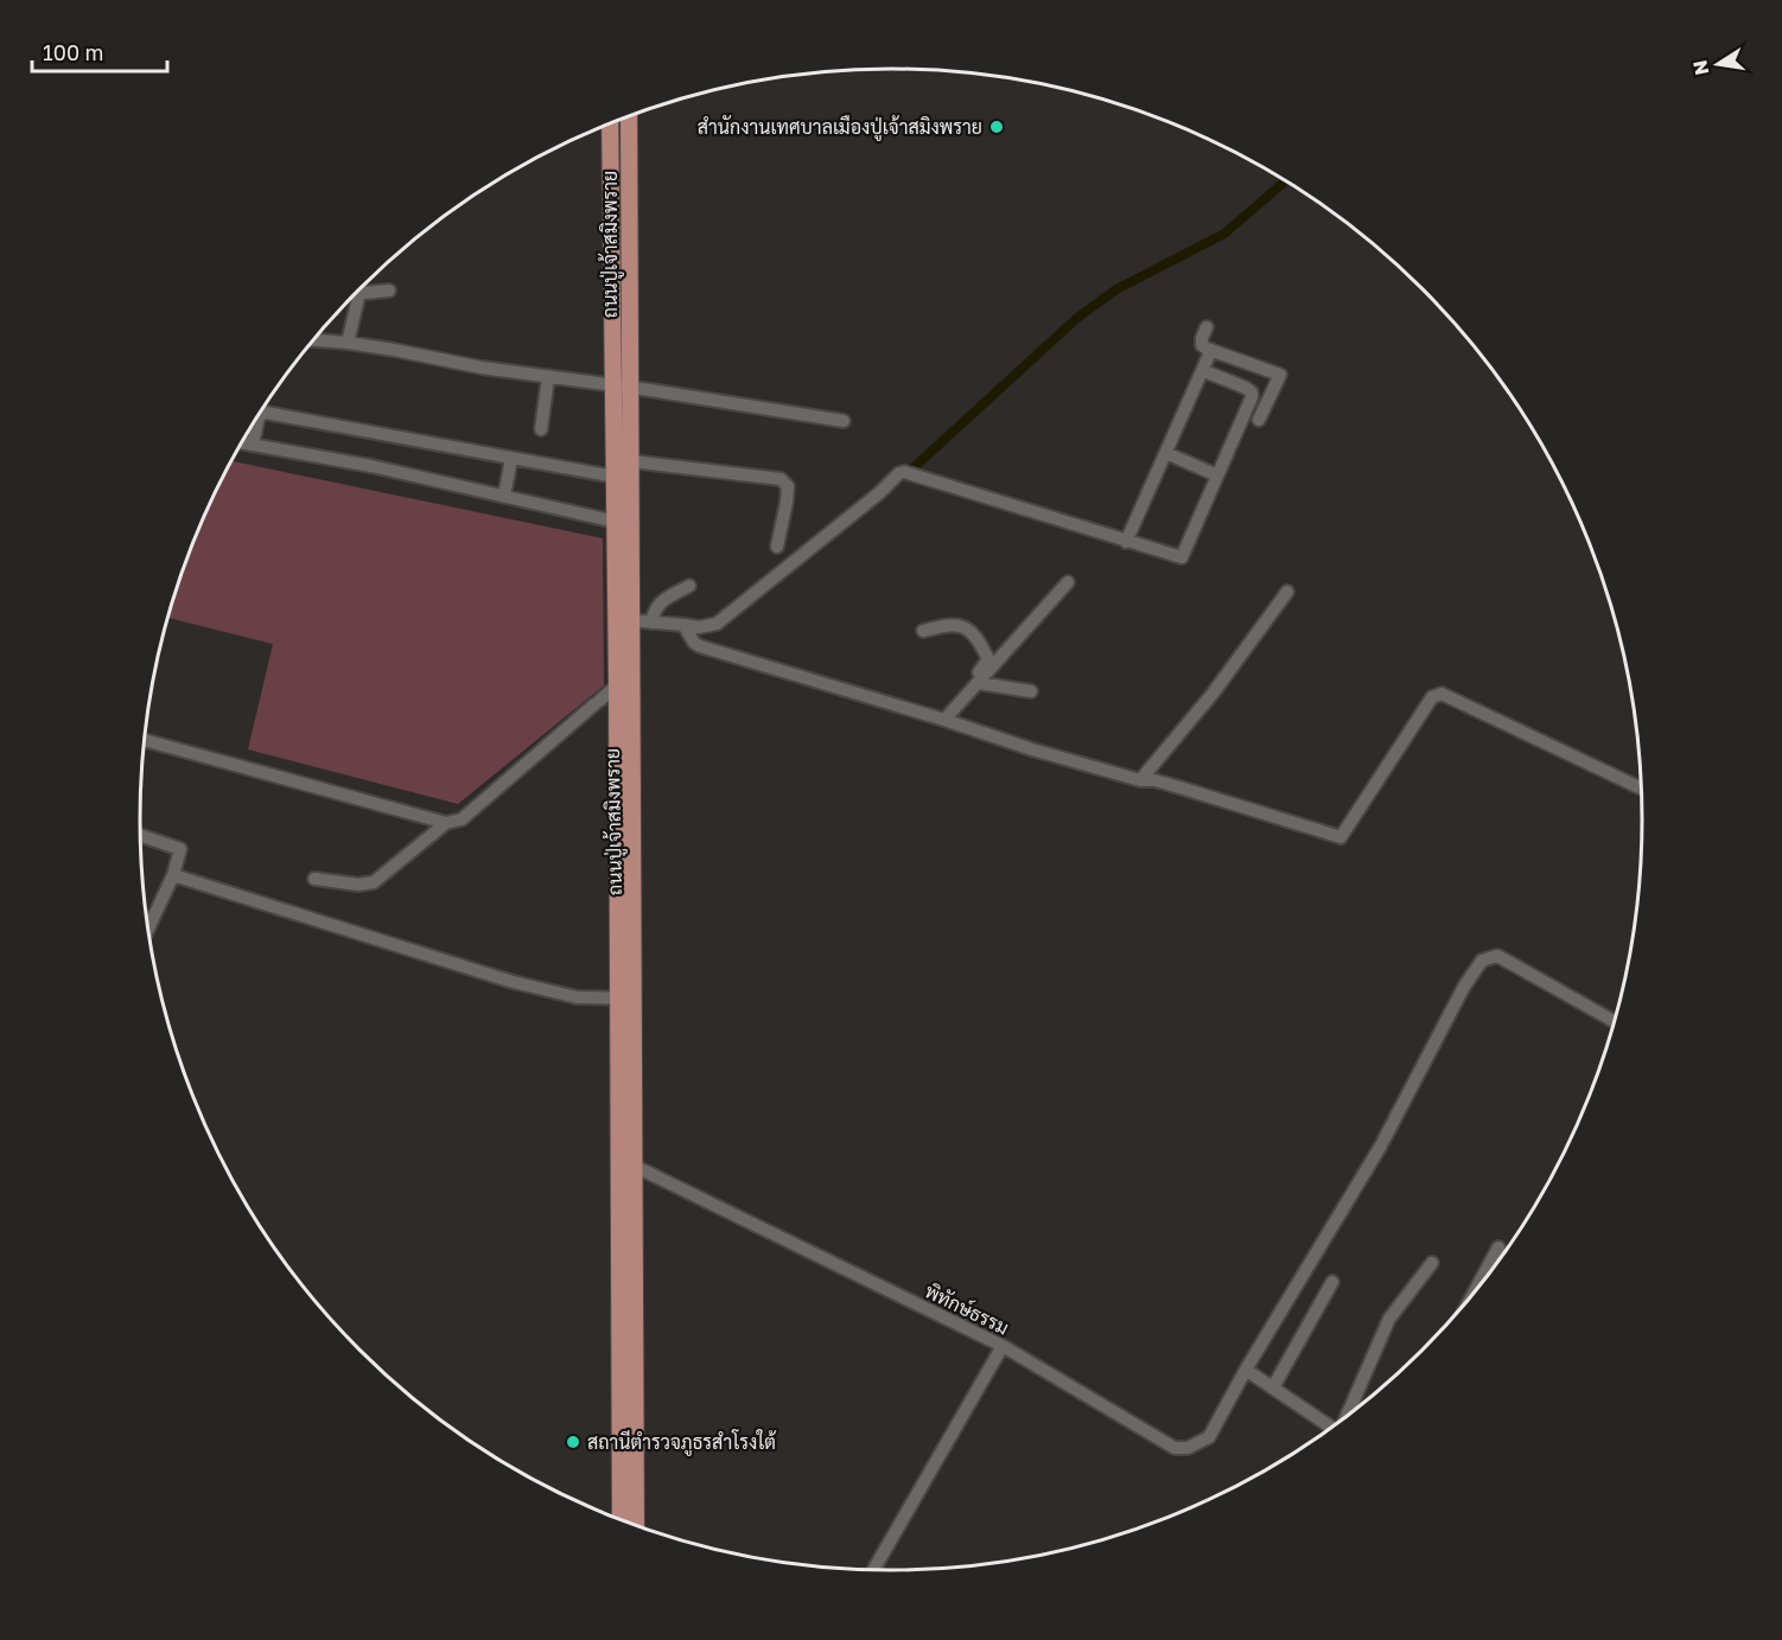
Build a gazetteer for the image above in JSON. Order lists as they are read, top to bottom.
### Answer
{
  "streets": {
    "main road": ["ถนนปู่เจ้าสมิงพราย"],
    "street": ["พิทักษ์ธรรม"]
  },
  "crossings": [
    ["ถนนปู่เจ้าสมิงพราย", "พิทักษ์ธรรม"]
  ],
  "places": ["สำนักงานเทศบาลเมืองปู่เจ้าสมิงพราย", "สถานีตำรวจภูธรสำโรงใต้"],
  "scale_bar": "100 m",
  "north": "left"
}
